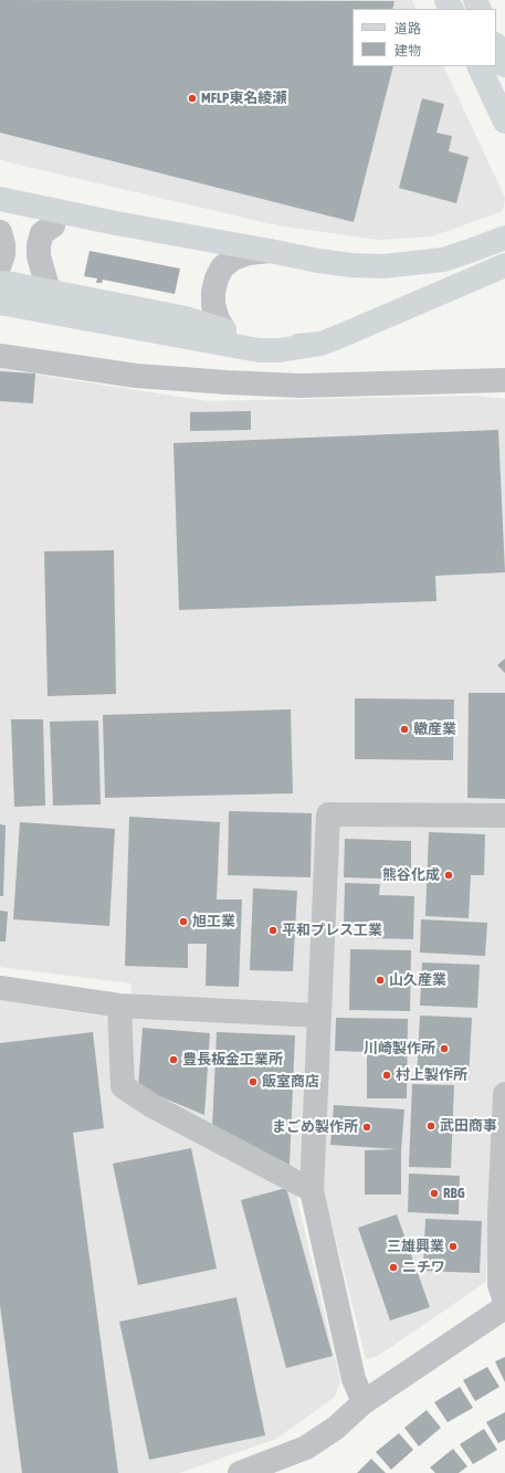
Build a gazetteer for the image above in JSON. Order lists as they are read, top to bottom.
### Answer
{
  "places": [
    "MFLP東名綾瀬",
    "轍産業",
    "熊谷化成",
    "旭工業",
    "平和プレス工業",
    "山久産業",
    "川崎製作所",
    "豊長板金工業所",
    "村上製作所",
    "飯室商店",
    "武田商事",
    "まごめ製作所",
    "RBG",
    "三雄興業",
    "ニチワ"
  ],
  "legend": ["道路", "建物"]
}
